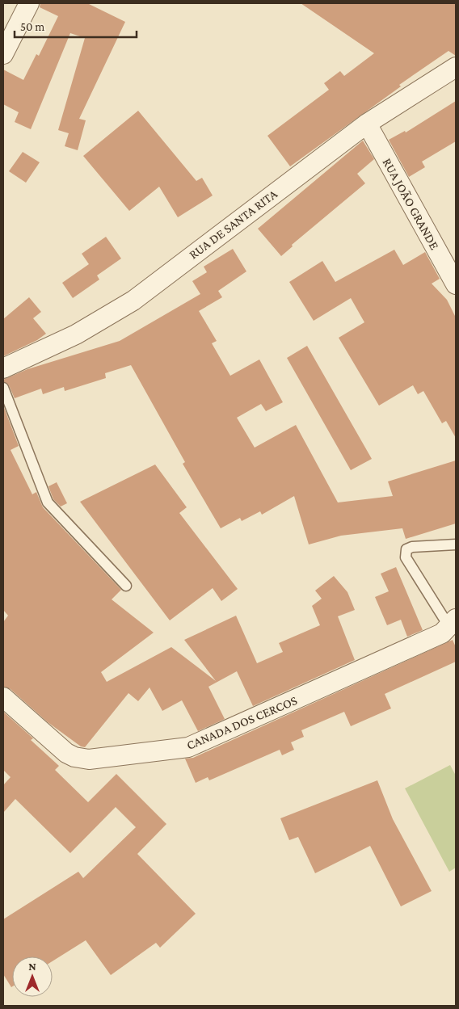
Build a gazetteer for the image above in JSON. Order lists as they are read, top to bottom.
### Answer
{
  "streets": {
    "street": ["RUA JOÃO GRANDE", "RUA DE SANTA RITA", "CANADA DOS CERCOS"]
  },
  "crossings": [
    ["RUA JOÃO GRANDE", "RUA DE SANTA RITA"]
  ],
  "scale_bar": "50 m",
  "north": "top"
}
